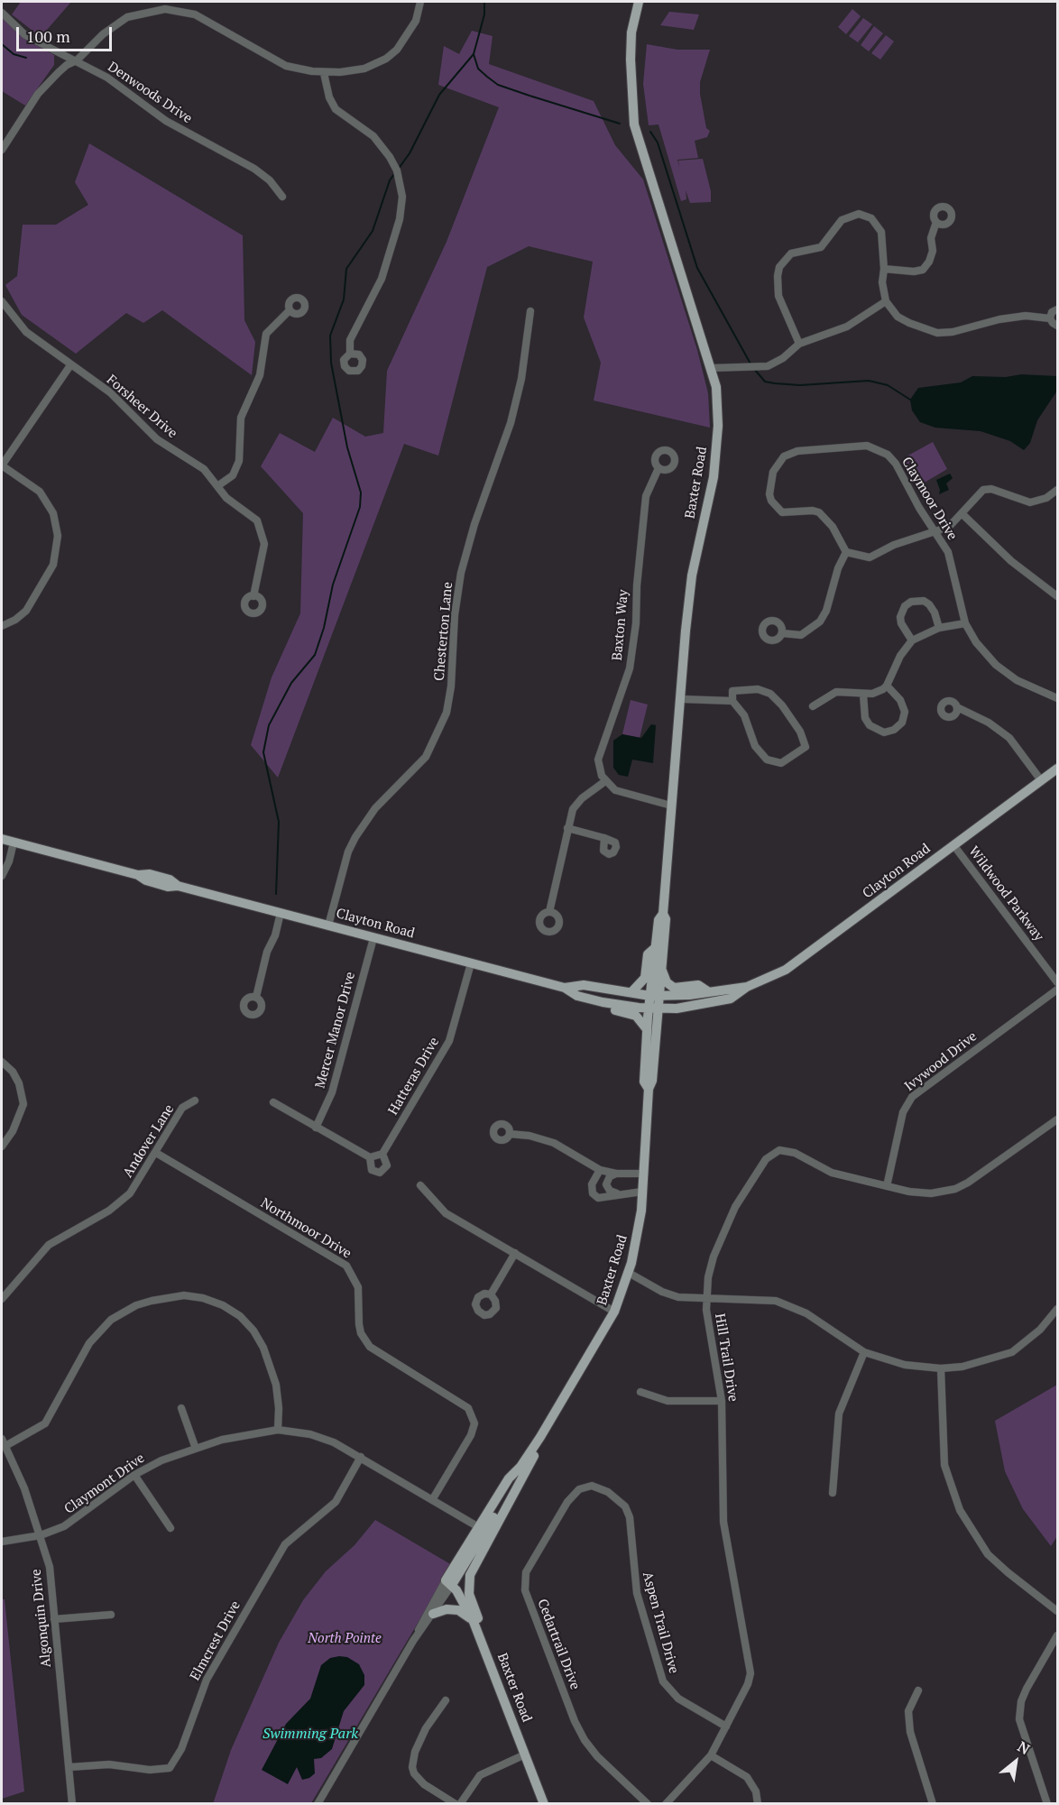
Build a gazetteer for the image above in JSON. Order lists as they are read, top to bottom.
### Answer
{
  "streets": {
    "main road": ["Baxter Road", "Clayton Road"],
    "street": [
      "Denwoods Drive",
      "Forsheer Drive",
      "Claymoor Drive",
      "Baxton Way",
      "Chesterton Lane",
      "Wildwood Parkway",
      "Mercer Manor Drive",
      "Ivywood Drive",
      "Hatteras Drive",
      "Andover Lane",
      "Northmoor Drive",
      "Hill Trail Drive",
      "Claymont Drive",
      "Algonquin Drive",
      "Aspen Trail Drive",
      "Elmcrest Drive",
      "Cedartrail Drive"
    ]
  },
  "crossings": [
    ["Baxter Road", "Clayton Road"],
    ["Baxter Road", "Claymont Drive"],
    ["Chesterton Lane", "Clayton Road"],
    ["Clayton Road", "Wildwood Parkway"],
    ["Clayton Road", "Mercer Manor Drive"],
    ["Clayton Road", "Hatteras Drive"],
    ["Ivywood Drive", "Hill Trail Drive"],
    ["Andover Lane", "Northmoor Drive"],
    ["Northmoor Drive", "Claymont Drive"],
    ["Hill Trail Drive", "Aspen Trail Drive"],
    ["Claymont Drive", "Algonquin Drive"],
    ["Claymont Drive", "Elmcrest Drive"],
    ["Algonquin Drive", "Elmcrest Drive"],
    ["Aspen Trail Drive", "Cedartrail Drive"]
  ],
  "water": ["Swimming Park"],
  "parks": ["North Pointe"],
  "scale_bar": "100 m",
  "north": "top right"
}
